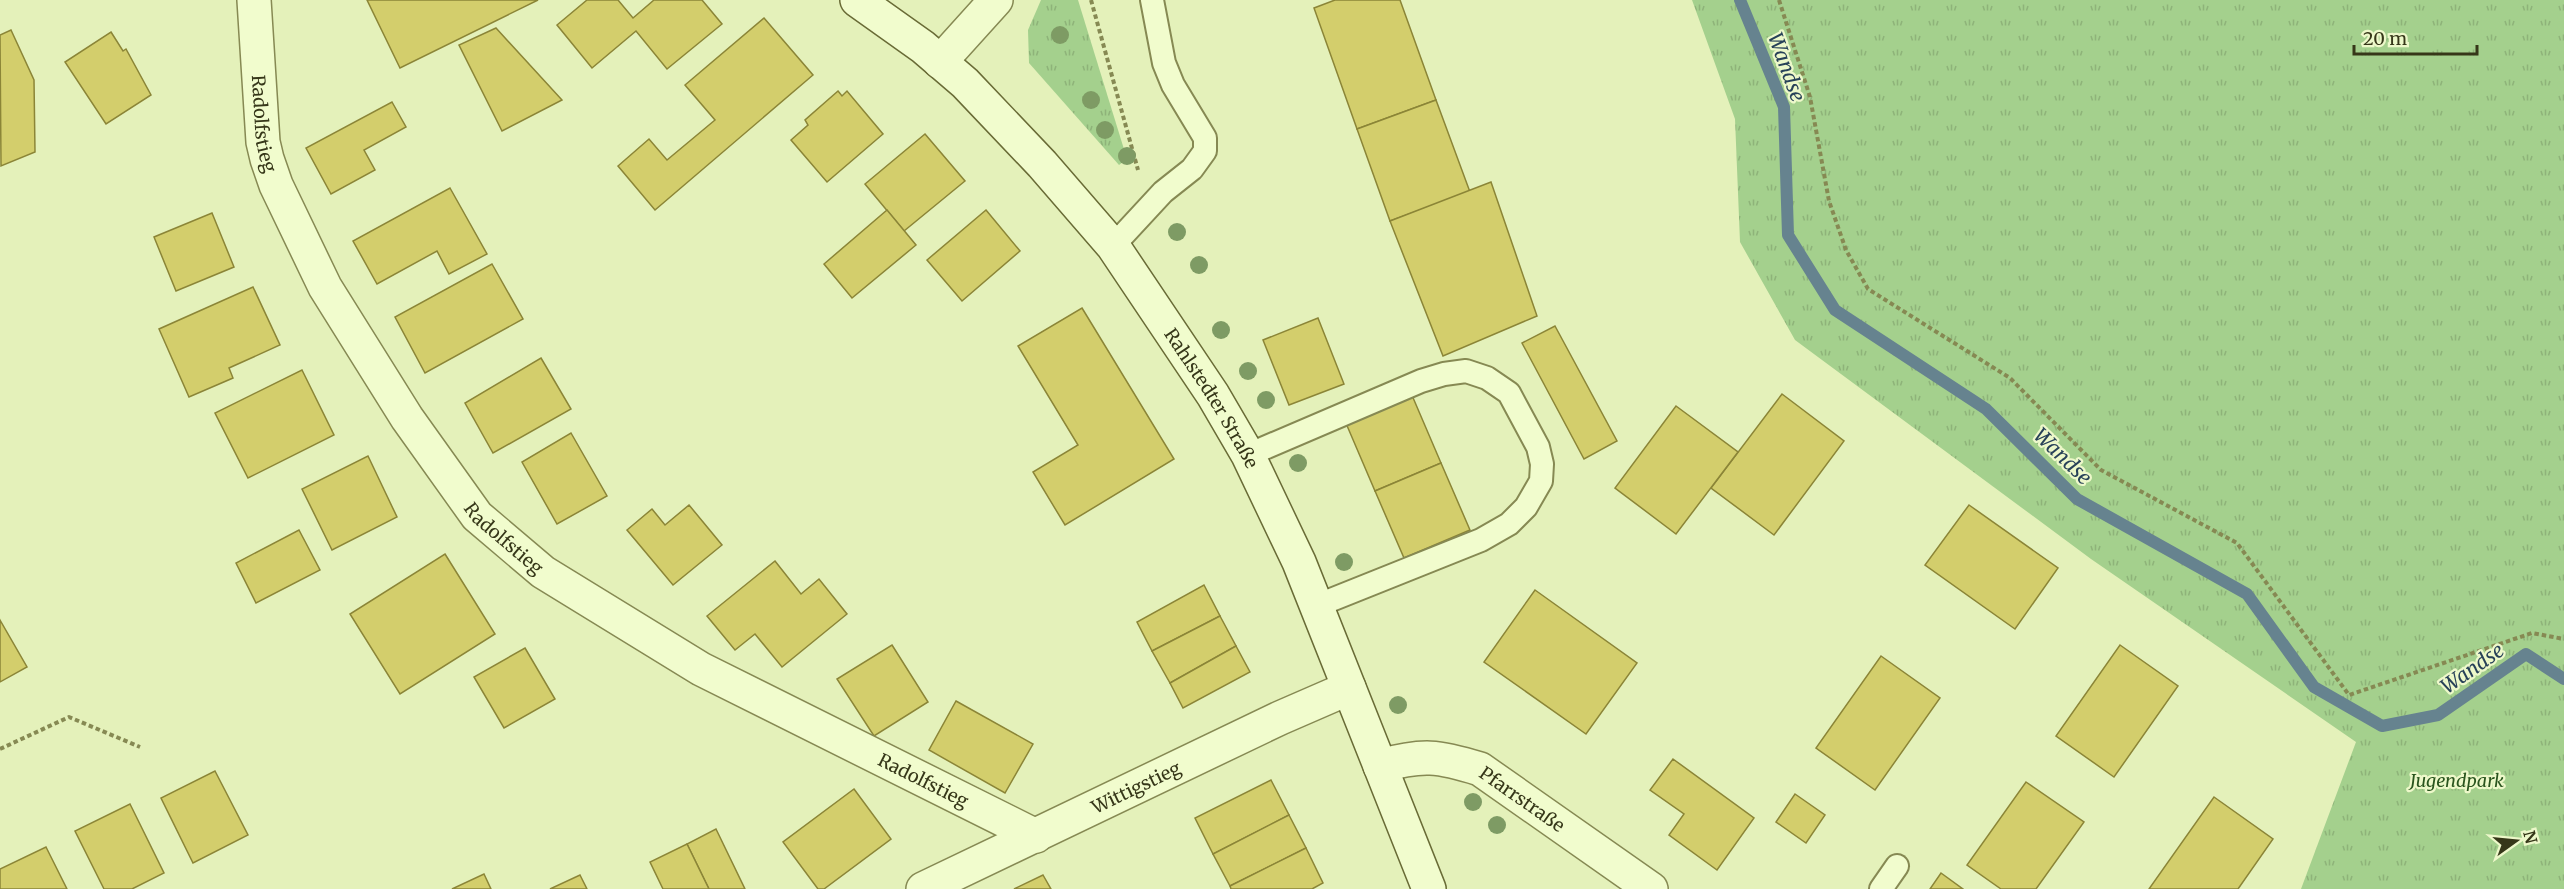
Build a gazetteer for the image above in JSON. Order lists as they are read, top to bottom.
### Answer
{
  "streets": {
    "street": [
      "Radolfstieg",
      "Rahlstedter Straße",
      "Wittigstieg",
      "Pfarrstraße"
    ]
  },
  "crossings": [
    ["Radolfstieg", "Wittigstieg"],
    ["Rahlstedter Straße", "Wittigstieg"],
    ["Rahlstedter Straße", "Pfarrstraße"]
  ],
  "water": ["Wandse"],
  "parks": ["Jugendpark"],
  "scale_bar": "20 m",
  "north": "right"
}
